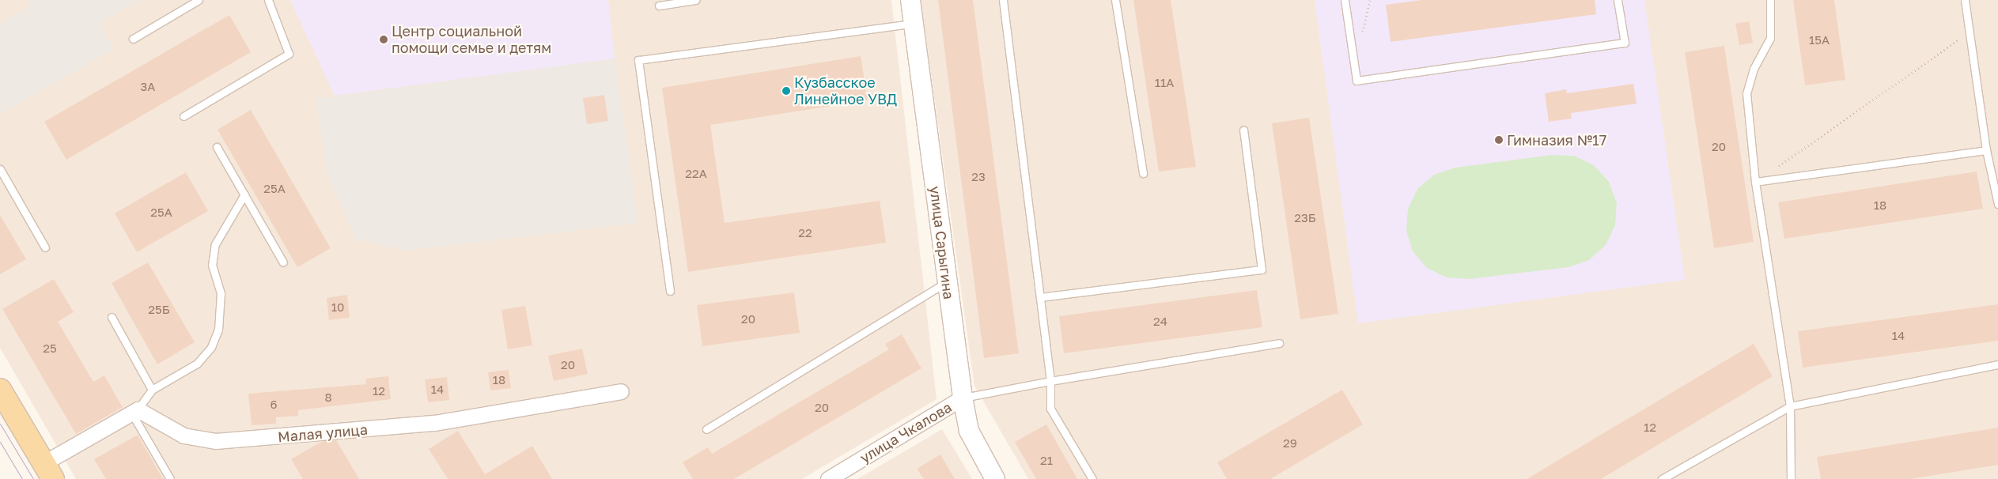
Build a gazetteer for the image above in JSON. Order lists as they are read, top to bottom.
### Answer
{
  "streets": {
    "street": ["улица Сарыгина", "улица Чкалова", "Малая улица"]
  },
  "crossings": [
    ["улица Сарыгина", "улица Чкалова"]
  ],
  "places": ["Центр социальной помощи семье и детям", "Кузбасское Линейное УВД", "Гимназия №17"],
  "house_numbers": [
    "15А",
    "11А",
    "3А",
    "20",
    "22А",
    "23",
    "25А",
    "18",
    "25А",
    "23Б",
    "22",
    "10",
    "25Б",
    "20",
    "24",
    "14",
    "25",
    "20",
    "18",
    "14",
    "12",
    "8",
    "6",
    "20",
    "12",
    "29",
    "21"
  ]
}
